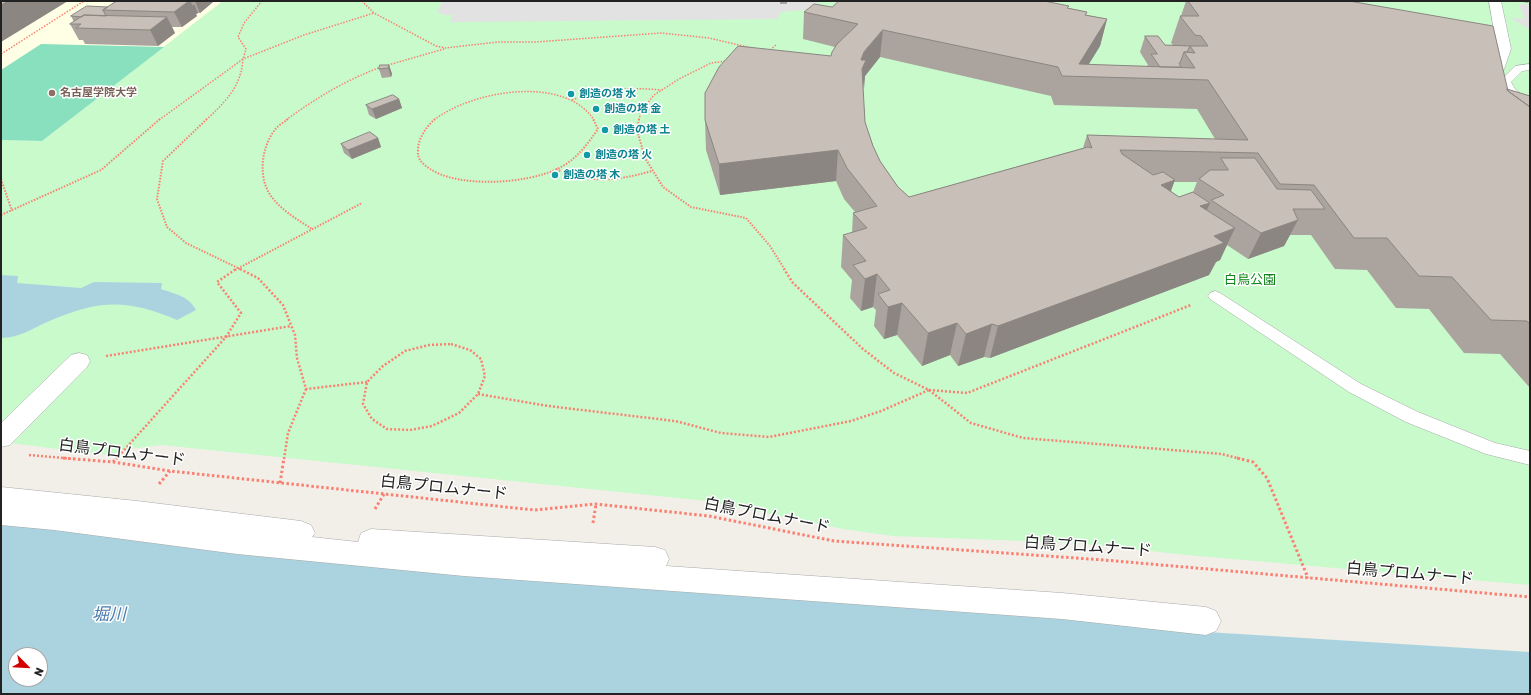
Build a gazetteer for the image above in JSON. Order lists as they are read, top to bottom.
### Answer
{
  "streets": {
    "path": ["白鳥プロムナード"]
  },
  "water": ["堀川"],
  "parks": ["白鳥公園"],
  "places": [
    "名古屋学院大学",
    "創造の塔 水",
    "創造の塔 金",
    "創造の塔 土",
    "創造の塔 火",
    "創造の塔 木"
  ],
  "north": "bottom right"
}
